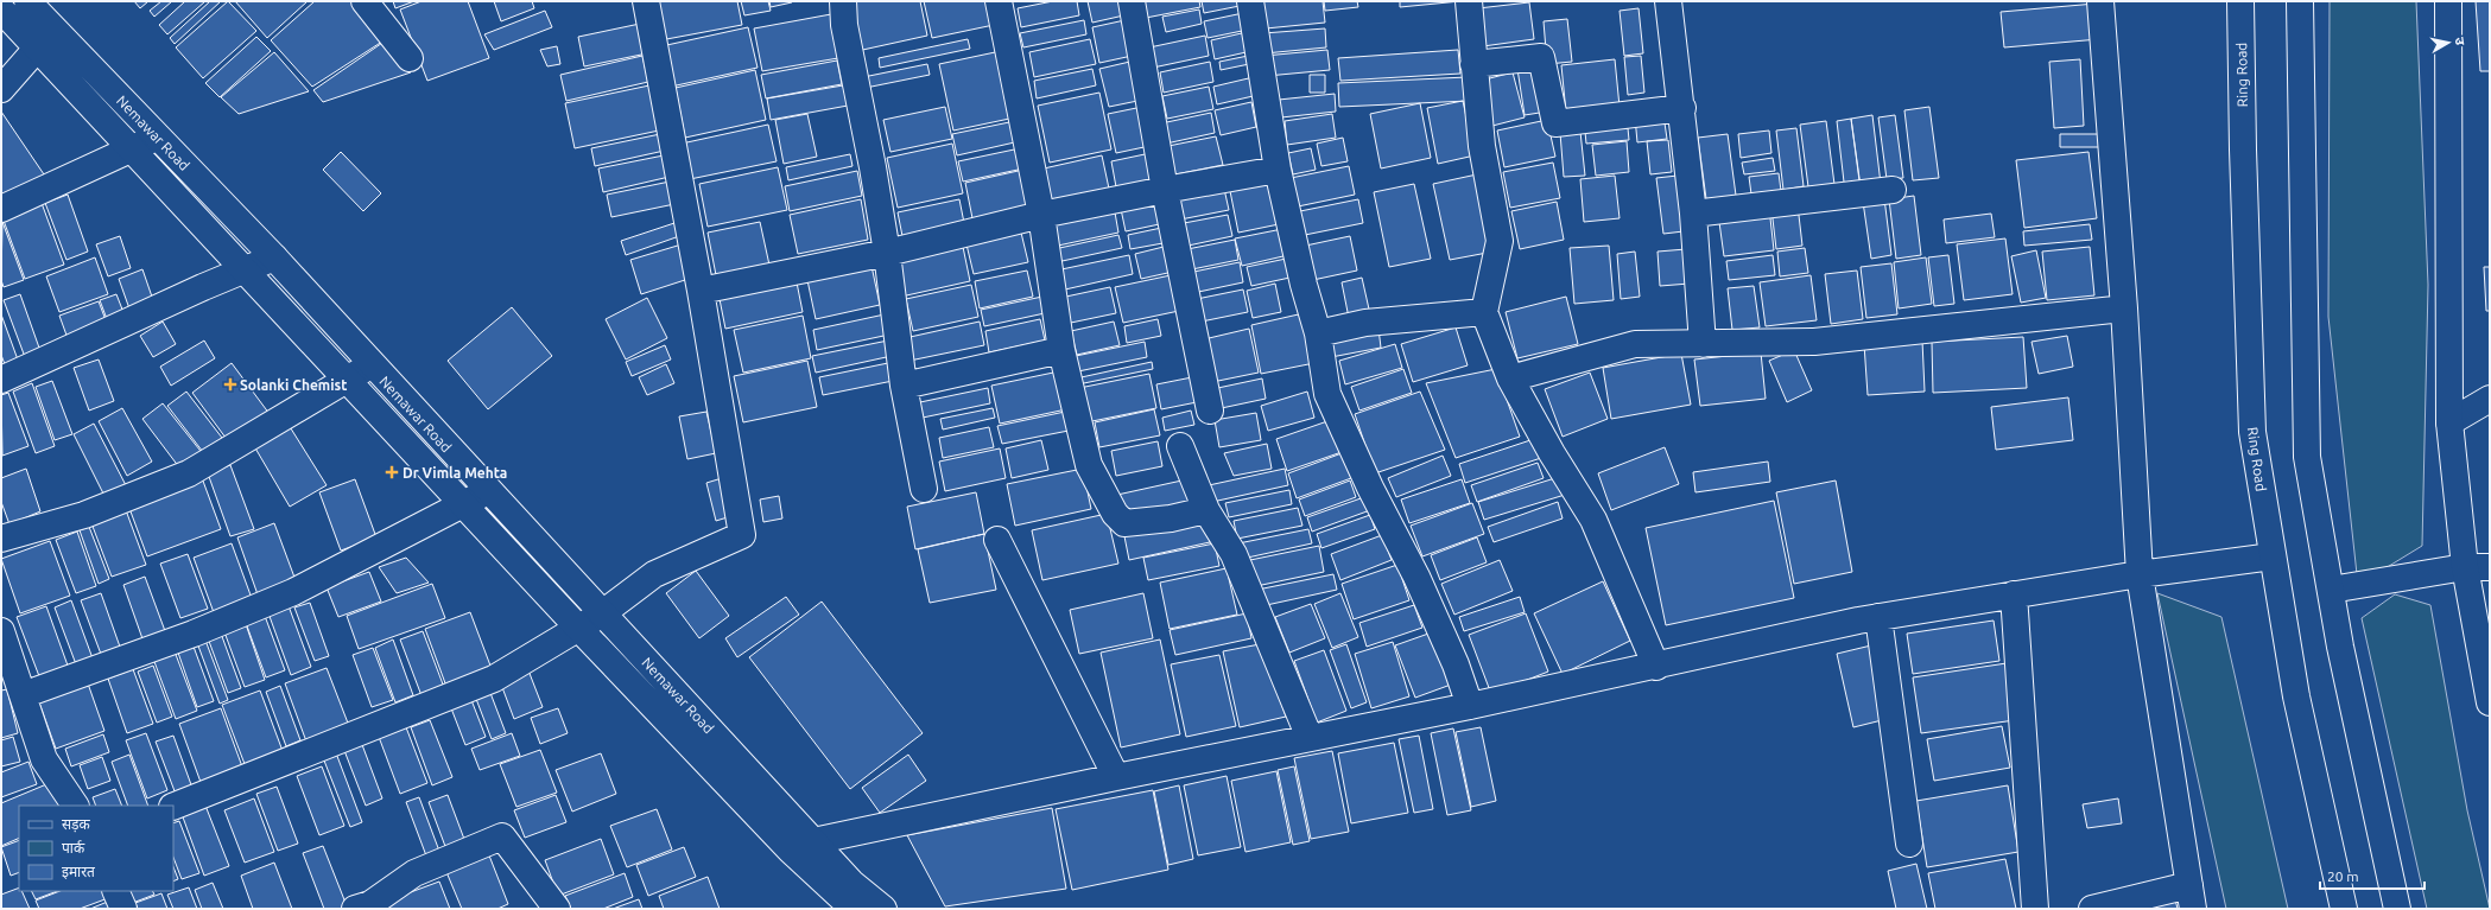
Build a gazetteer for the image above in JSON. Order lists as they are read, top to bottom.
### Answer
{
  "streets": {
    "main road": ["Ring Road", "Nemawar Road"]
  },
  "places": {
    "health": ["Solanki Chemist", "Dr Vimla Mehta"]
  },
  "legend": ["सड़क", "पार्क", "इमारत"],
  "scale_bar": "20 m",
  "north": "right"
}
